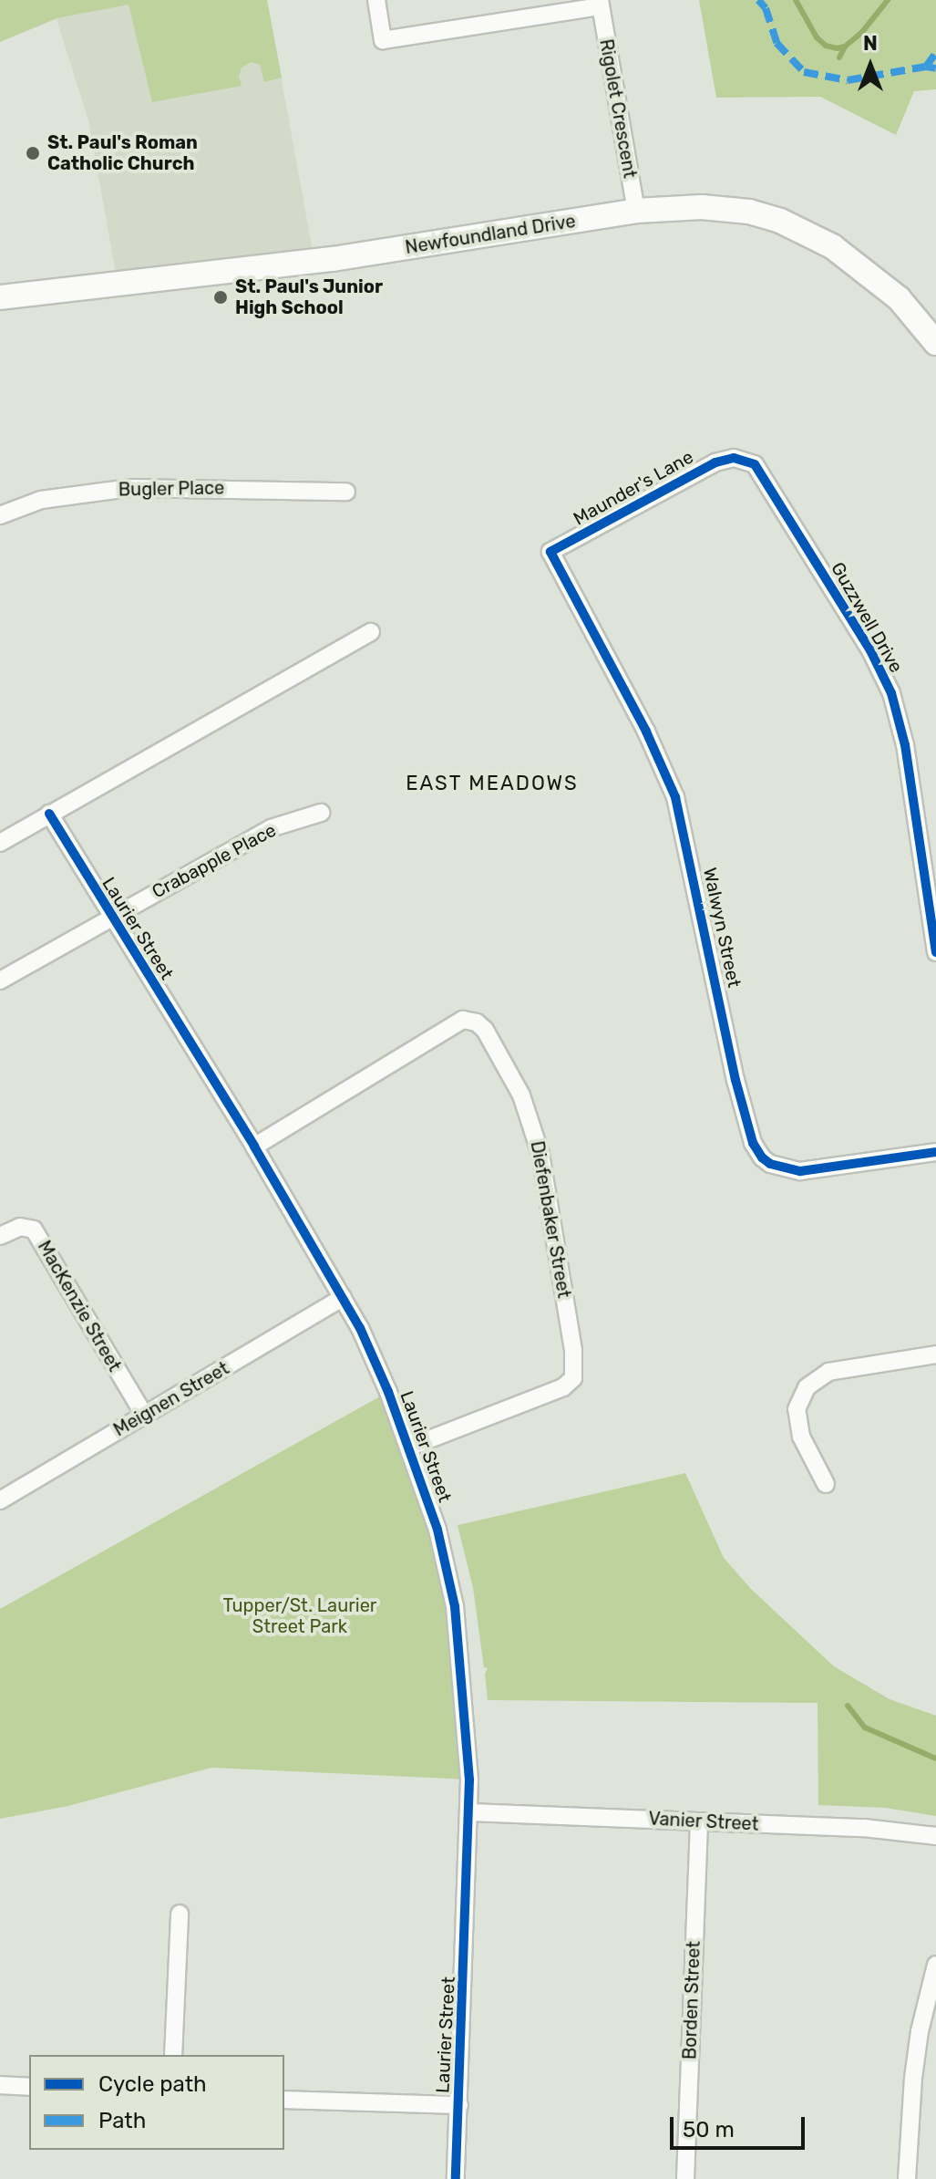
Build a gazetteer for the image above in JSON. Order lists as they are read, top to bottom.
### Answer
{
  "streets": {
    "street": [
      "Rigolet Crescent",
      "Newfoundland Drive",
      "Maunder's Lane",
      "Bugler Place",
      "Guzzwell Drive",
      "Crabapple Place",
      "Walwyn Street",
      "Laurier Street",
      "Diefenbaker Street",
      "MacKenzie Street",
      "Meignen Street",
      "Vanier Street",
      "Borden Street"
    ]
  },
  "crossings": [
    ["Rigolet Crescent", "Newfoundland Drive"],
    ["Maunder's Lane", "Guzzwell Drive"],
    ["Maunder's Lane", "Walwyn Street"],
    ["Crabapple Place", "Laurier Street"],
    ["Laurier Street", "Diefenbaker Street"],
    ["Laurier Street", "Meignen Street"],
    ["Laurier Street", "Vanier Street"],
    ["MacKenzie Street", "Meignen Street"],
    ["Vanier Street", "Borden Street"]
  ],
  "districts": ["EAST MEADOWS"],
  "parks": ["Tupper/St. Laurier Street Park"],
  "places": ["St. Paul's Roman Catholic Church", "St. Paul's Junior High School"],
  "legend": ["Cycle path", "Path"],
  "scale_bar": "50 m",
  "north": "top"
}
